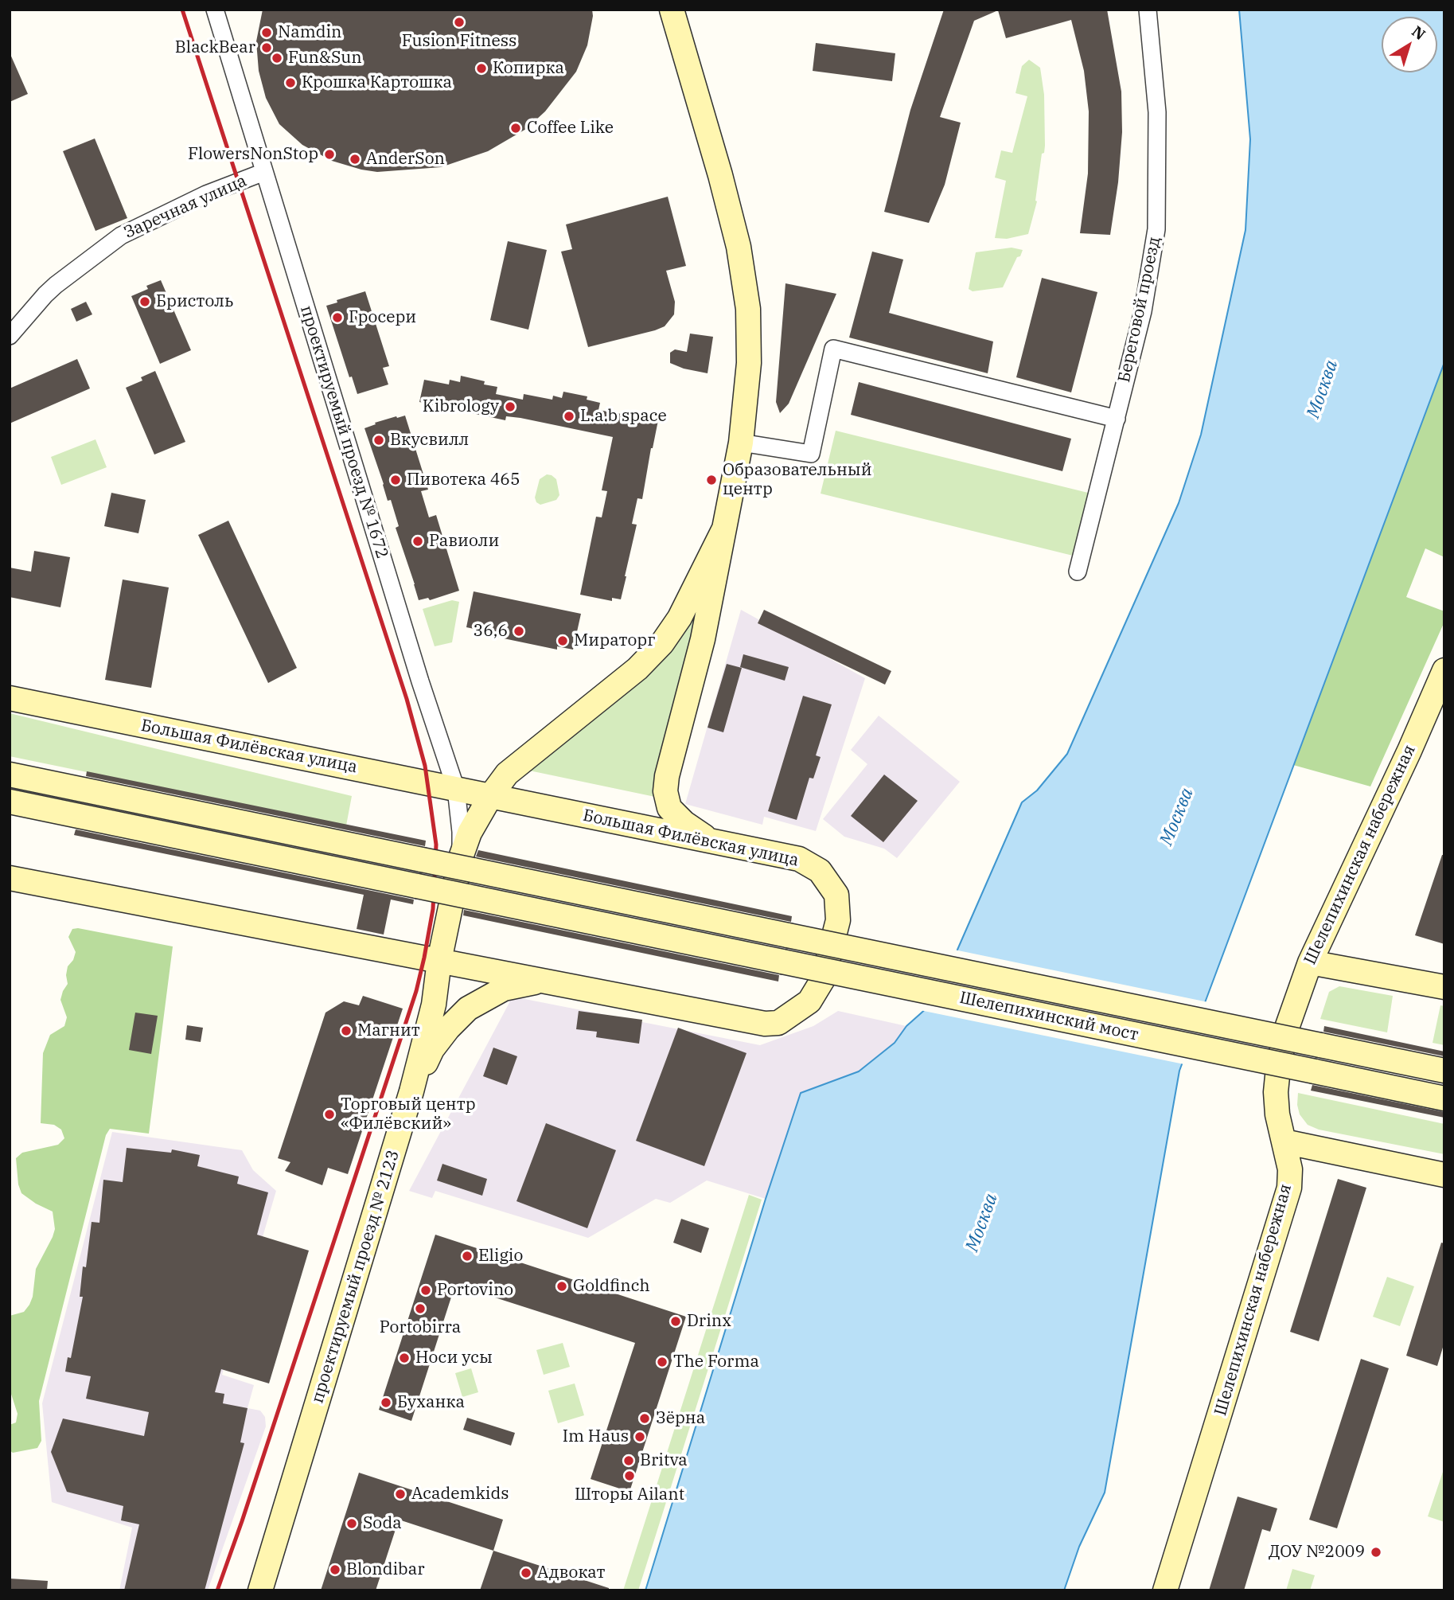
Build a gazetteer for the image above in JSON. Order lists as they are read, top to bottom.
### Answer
{
  "streets": {
    "street": [
      "Заречная улица",
      "Береговой проезд",
      "проектируемый проезд № 1672",
      "Большая Филёвская улица",
      "Шелепихинская набережная",
      "Шелепихинский мост",
      "проектируемый проезд № 2123"
    ]
  },
  "crossings": [
    ["Заречная улица", "проектируемый проезд № 1672"],
    ["проектируемый проезд № 1672", "Большая Филёвская улица"],
    ["проектируемый проезд № 1672", "Шелепихинский мост"],
    ["проектируемый проезд № 1672", "проектируемый проезд № 2123"],
    ["Большая Филёвская улица", "проектируемый проезд № 2123"],
    ["Шелепихинский мост", "проектируемый проезд № 2123"]
  ],
  "water": ["Москва"],
  "places": [
    "Fusion Fitness",
    "Namdin",
    "BlackBear",
    "Fun&Sun",
    "Копирка",
    "Крошка Картошка",
    "Coffee Like",
    "FlowersNonStop",
    "AnderSon",
    "Бристоль",
    "Гросери",
    "Kibrology",
    "L.a.b space",
    "Вкусвилл",
    "Пивотека 465",
    "Образовательный центр",
    "Равиоли",
    "36,6",
    "Мираторг",
    "Магнит",
    "Торговый центр «Филёвский»",
    "Eligio",
    "Goldfinch",
    "Portovino",
    "Portobirra",
    "Drinx",
    "Носи усы",
    "The Forma",
    "Буханка",
    "Зёрна",
    "Im Haus",
    "Britva",
    "Шторы Ailant",
    "Academkids",
    "Soda",
    "ДОУ №2009",
    "Blondibar",
    "Адвокат"
  ],
  "north": "top right"
}
